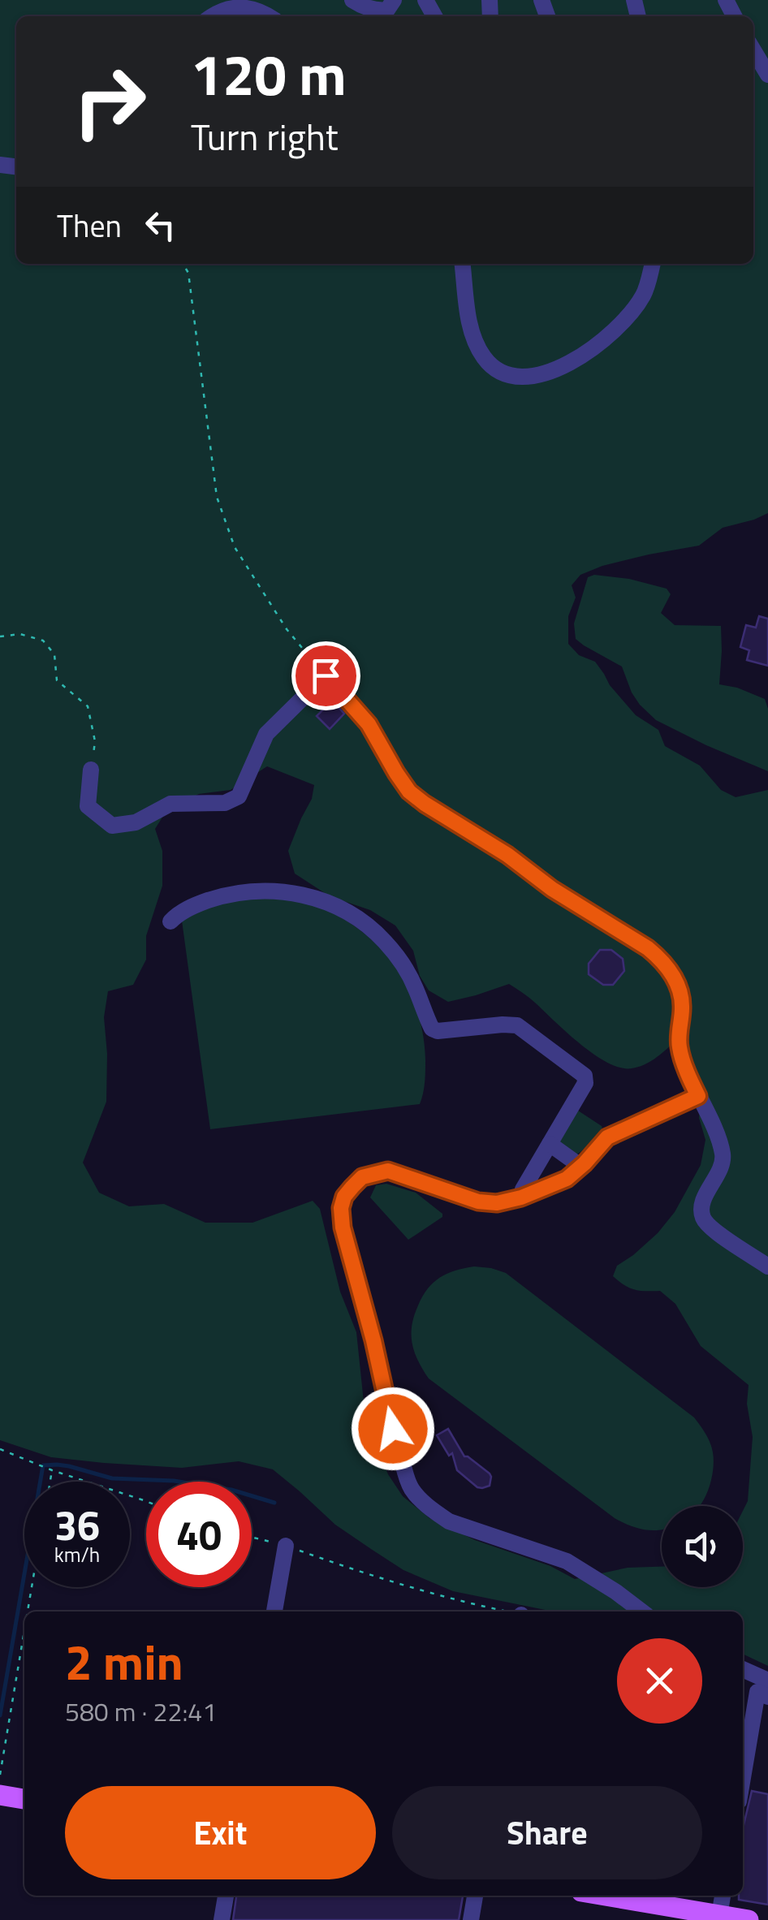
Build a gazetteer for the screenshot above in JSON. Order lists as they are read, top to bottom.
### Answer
{
  "page": {
    "turn": ["120 m", "Turn right"],
    "then": "Then",
    "speed": "36 km/h",
    "limit": "40",
    "heading": ["2 min", "580 m · 22:41"],
    "buttons": ["Exit", "Share"]
  }
}
